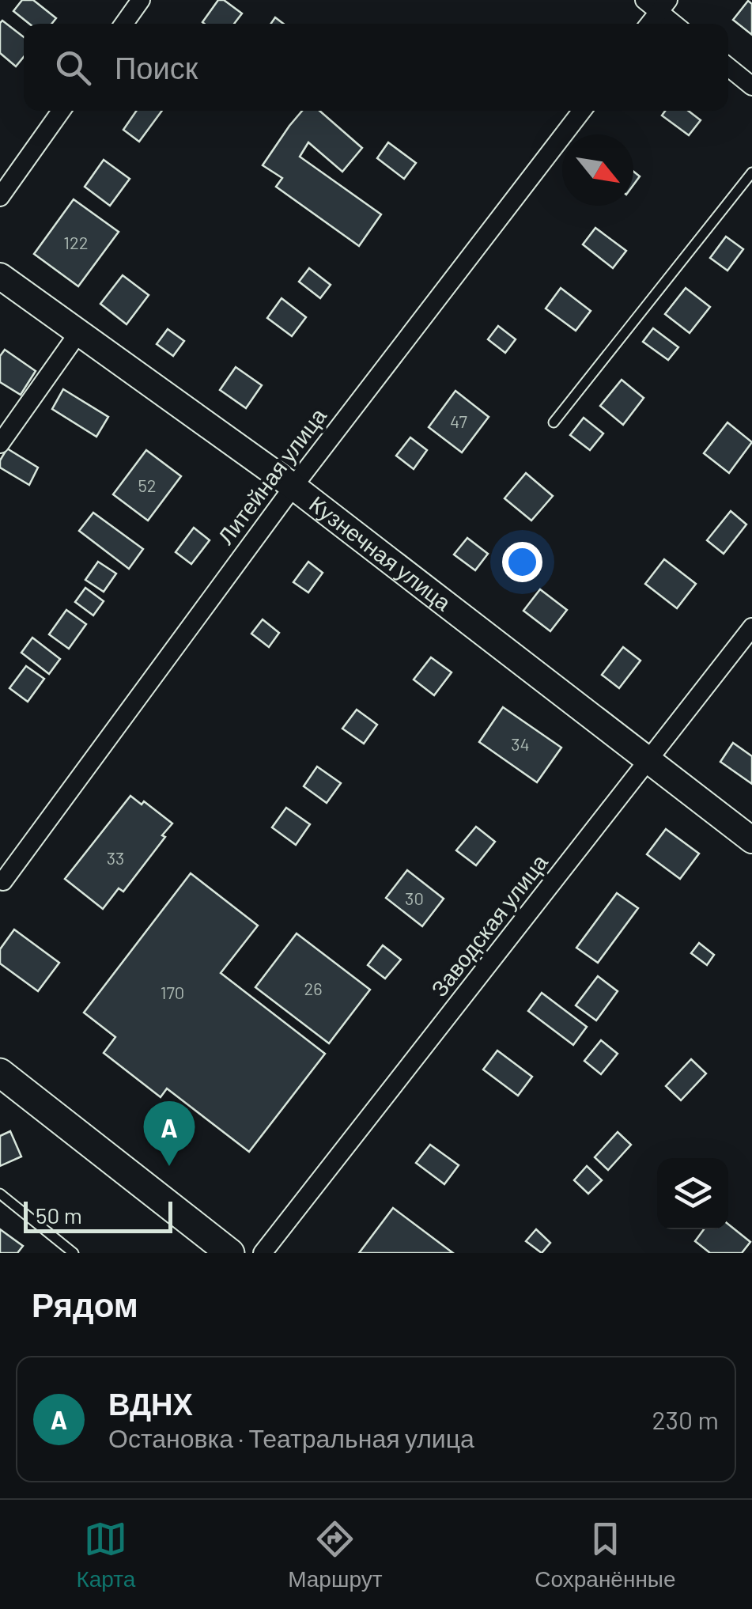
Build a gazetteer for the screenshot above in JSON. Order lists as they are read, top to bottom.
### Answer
{
  "streets": {
    "street": ["Литейная улица", "Кузнечная улица", "Заводская улица"]
  },
  "crossings": [
    ["Литейная улица", "Кузнечная улица"],
    ["Кузнечная улица", "Заводская улица"]
  ],
  "house_numbers": [
    "122",
    "47",
    "52",
    "34",
    "33",
    "30",
    "26",
    "170"
  ],
  "scale_bar": "50 m",
  "north": "bottom right",
  "page": {
    "search": "Поиск",
    "pins": "A",
    "scale": "50 m",
    "heading": "Рядом",
    "list": [
      {
        "mark": "A",
        "name": "ВДНХ",
        "note": "Остановка · Театральная улица",
        "value": "230 m"
      }
    ],
    "nav": ["Карта", "Маршрут", "Сохранённые"]
  }
}
